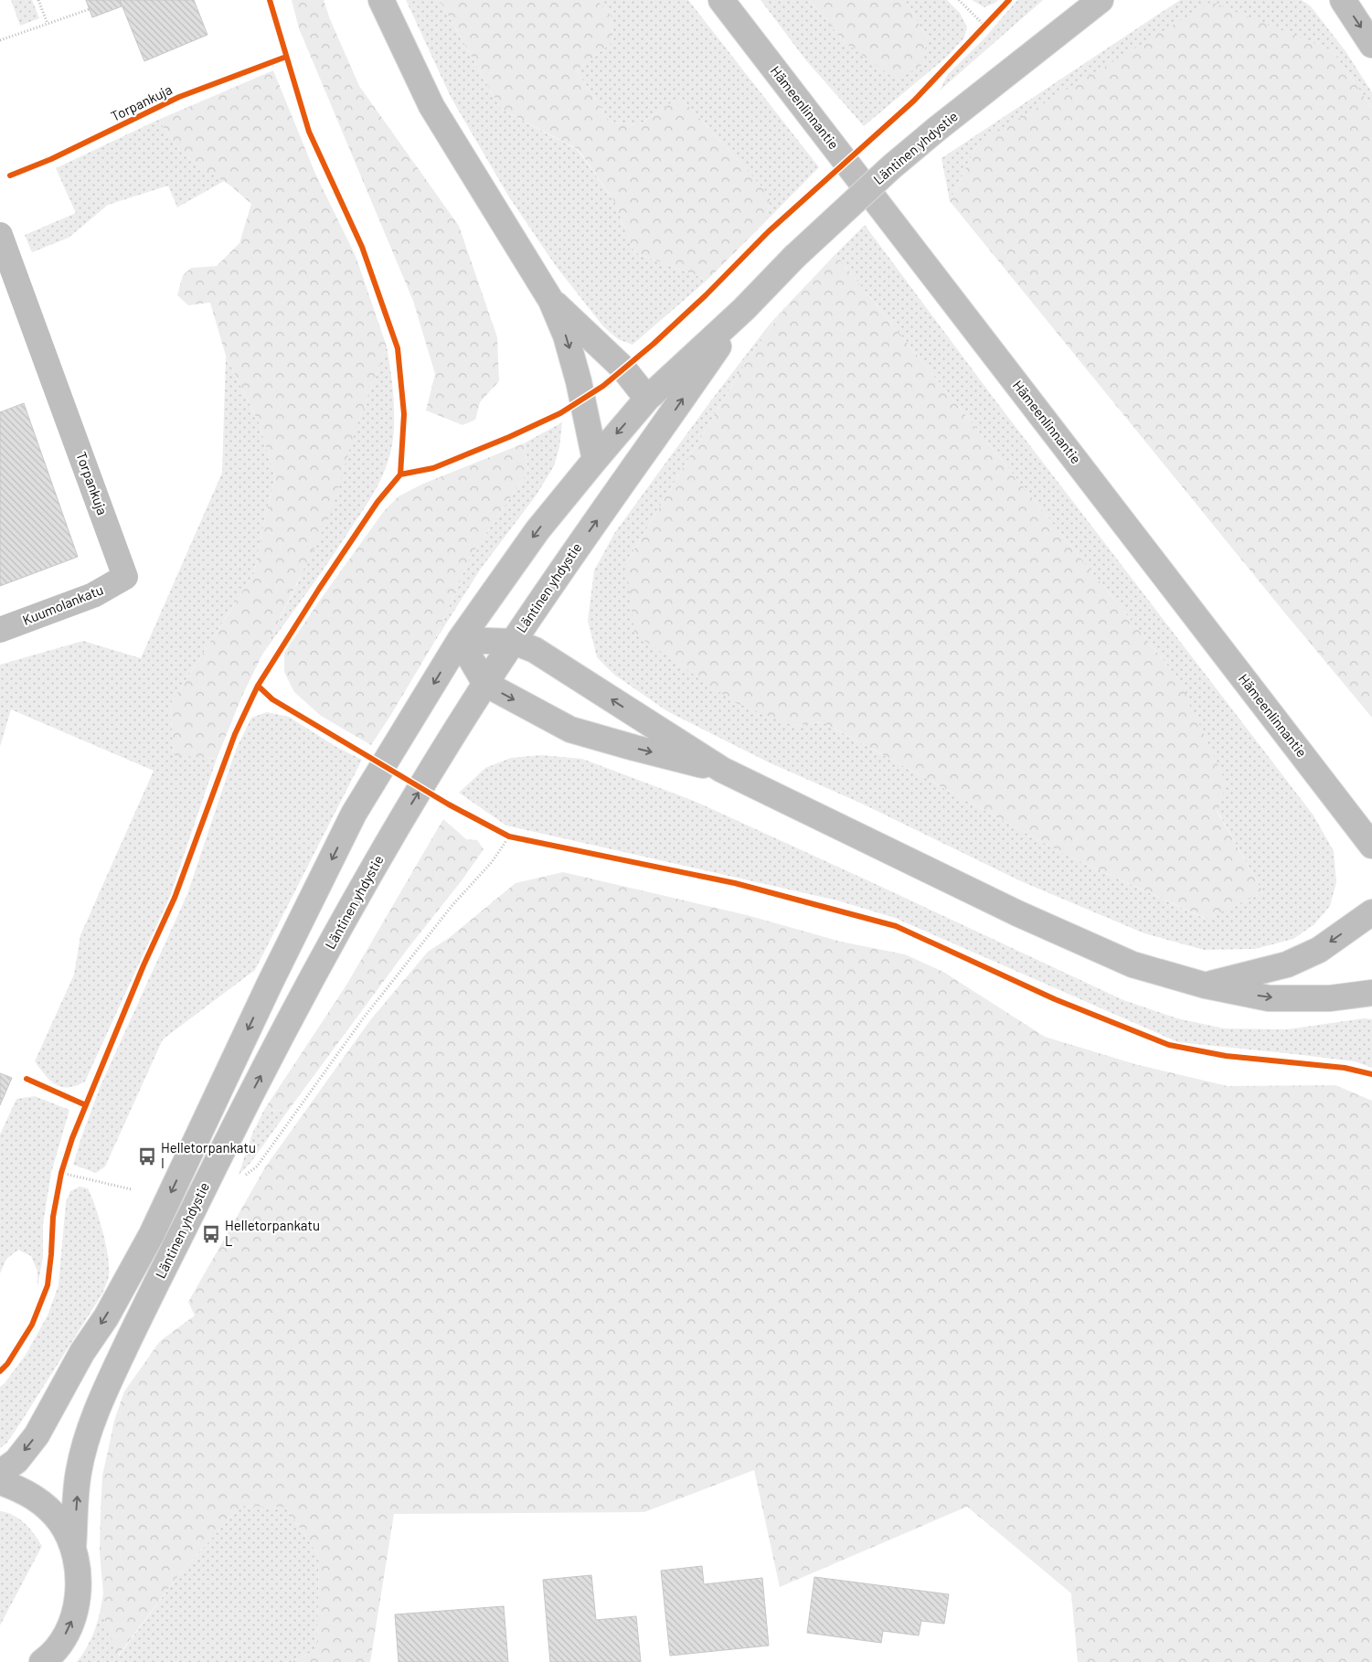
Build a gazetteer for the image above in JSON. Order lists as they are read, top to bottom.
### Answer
{
  "streets": {
    "main road": [
      "Torpankuja",
      "Hämeenlinnantie",
      "Läntinen yhdystie",
      "Kuumolankatu"
    ]
  },
  "crossings": [
    ["Torpankuja", "Kuumolankatu"]
  ],
  "places": {
    "bus stop": ["Helletorpankatu I", "Helletorpankatu L"]
  }
}
